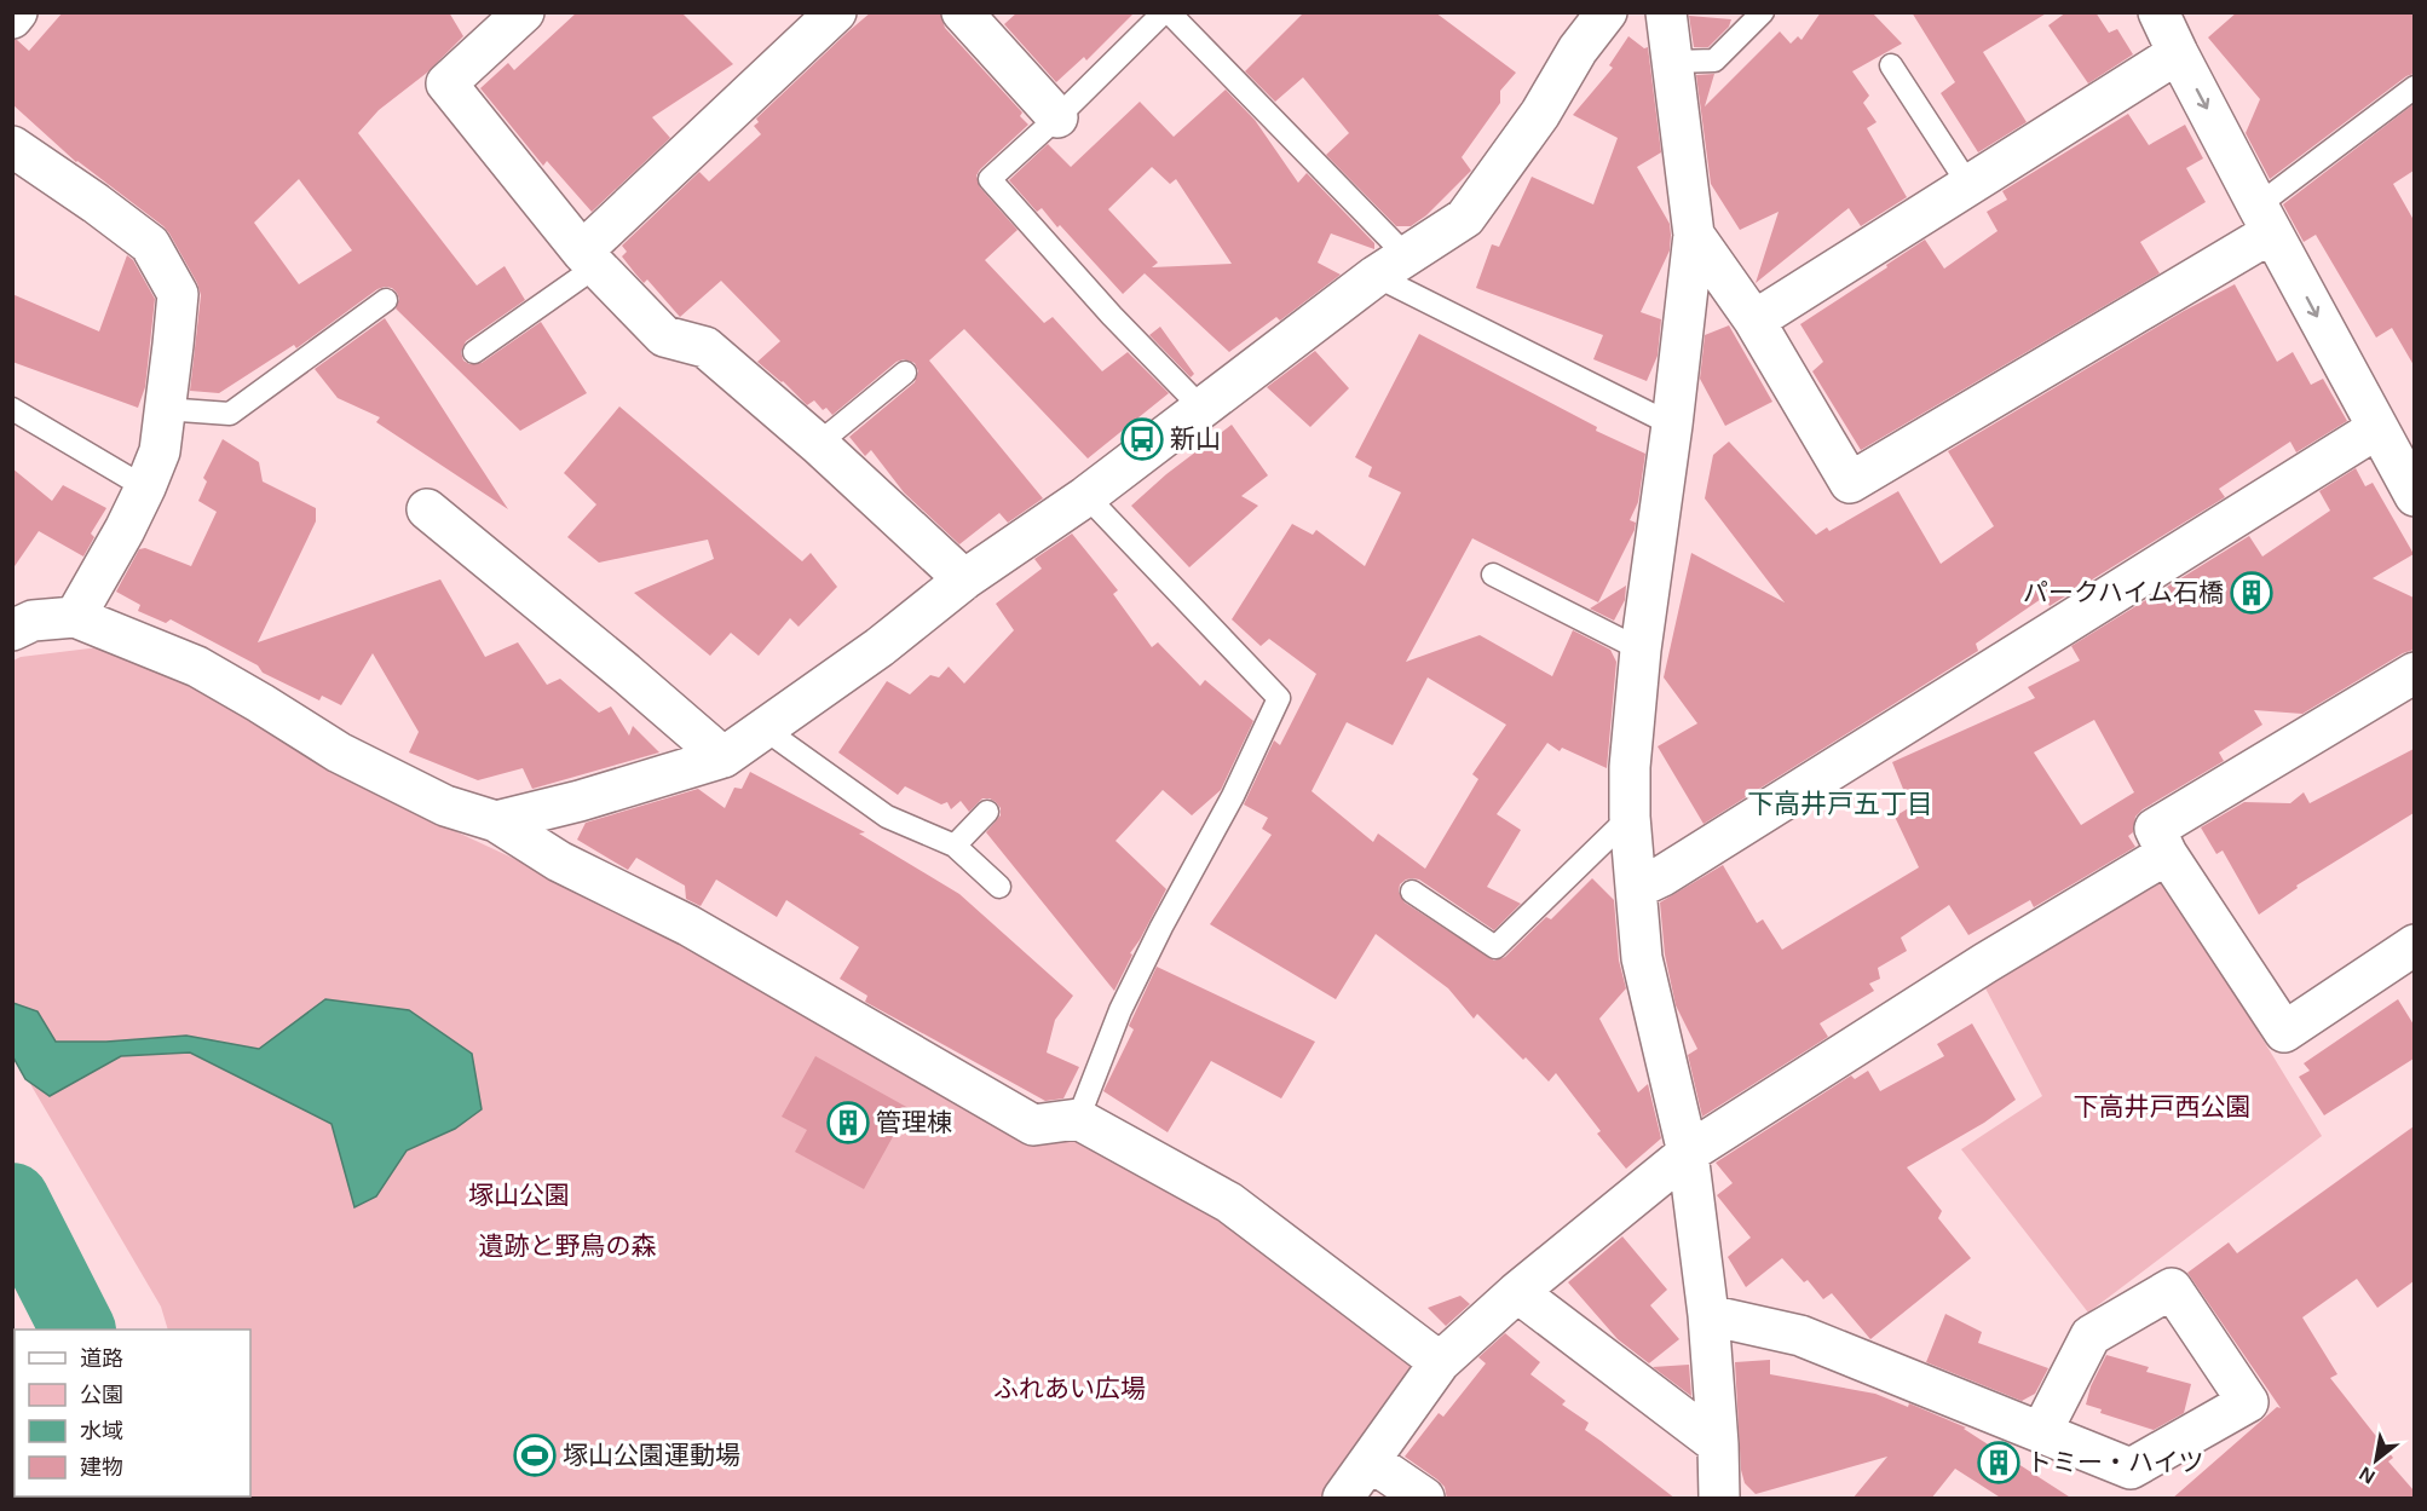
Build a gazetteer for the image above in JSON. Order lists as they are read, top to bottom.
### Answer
{
  "districts": ["下高井戸五丁目"],
  "parks": [
    "下高井戸西公園",
    "塚山公園",
    "遺跡と野鳥の森",
    "ふれあい広場"
  ],
  "places": {
    "bus stop": ["新山"],
    "building": ["パークハイム石橋", "管理棟", "トミー・ハイツ"],
    "sports": ["塚山公園運動場"]
  },
  "legend": [
    "道路",
    "公園",
    "水域",
    "建物"
  ],
  "north": "bottom left"
}
